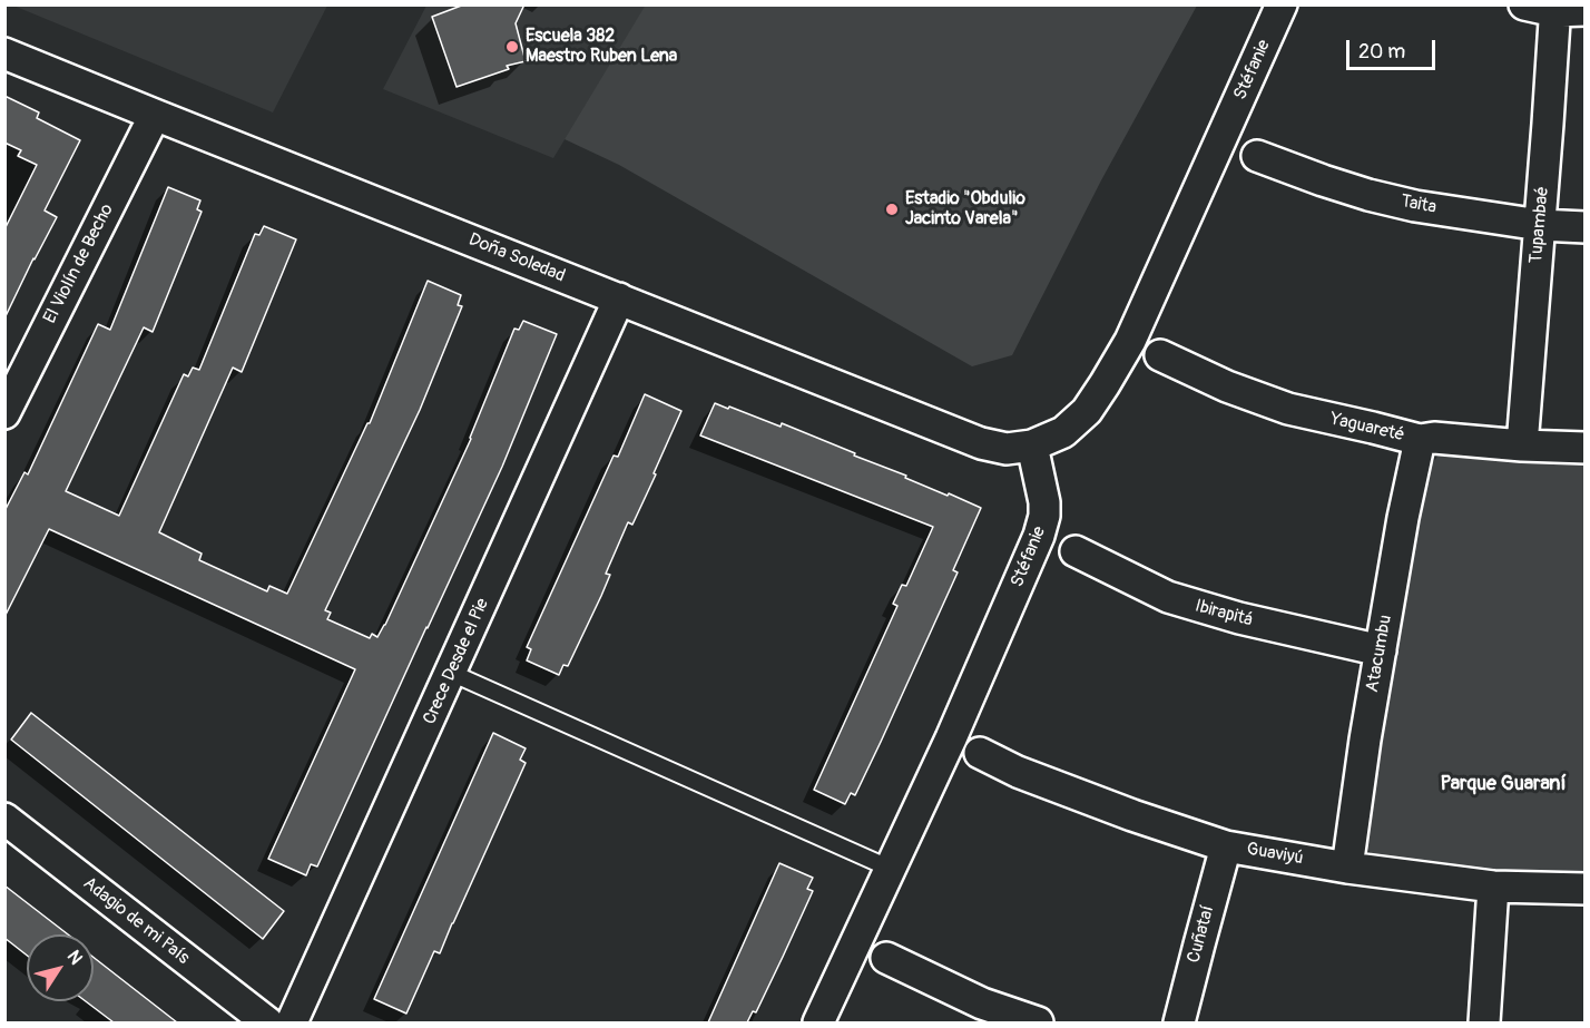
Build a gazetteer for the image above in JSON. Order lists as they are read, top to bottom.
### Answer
{
  "streets": {
    "street": [
      "Stéfanie",
      "Taita",
      "Tupambaé",
      "Doña Soledad",
      "El Violín de Becho",
      "Yaguareté",
      "Ibirapitá",
      "Atacumbu",
      "Crece Desde el Pie",
      "Guaviyú",
      "Adagio de mi País",
      "Cuñataí"
    ]
  },
  "crossings": [
    ["Stéfanie", "Doña Soledad"],
    ["Taita", "Tupambaé"],
    ["Tupambaé", "Yaguareté"],
    ["Doña Soledad", "El Violín de Becho"],
    ["Doña Soledad", "Crece Desde el Pie"],
    ["Yaguareté", "Atacumbu"],
    ["Ibirapitá", "Atacumbu"],
    ["Atacumbu", "Guaviyú"],
    ["Guaviyú", "Cuñataí"]
  ],
  "districts": ["Parque Guaraní"],
  "places": ["Escuela 382 Maestro Ruben Lena", "Estadio \"Obdulio Jacinto Varela\""],
  "scale_bar": "20 m",
  "north": "top right"
}
